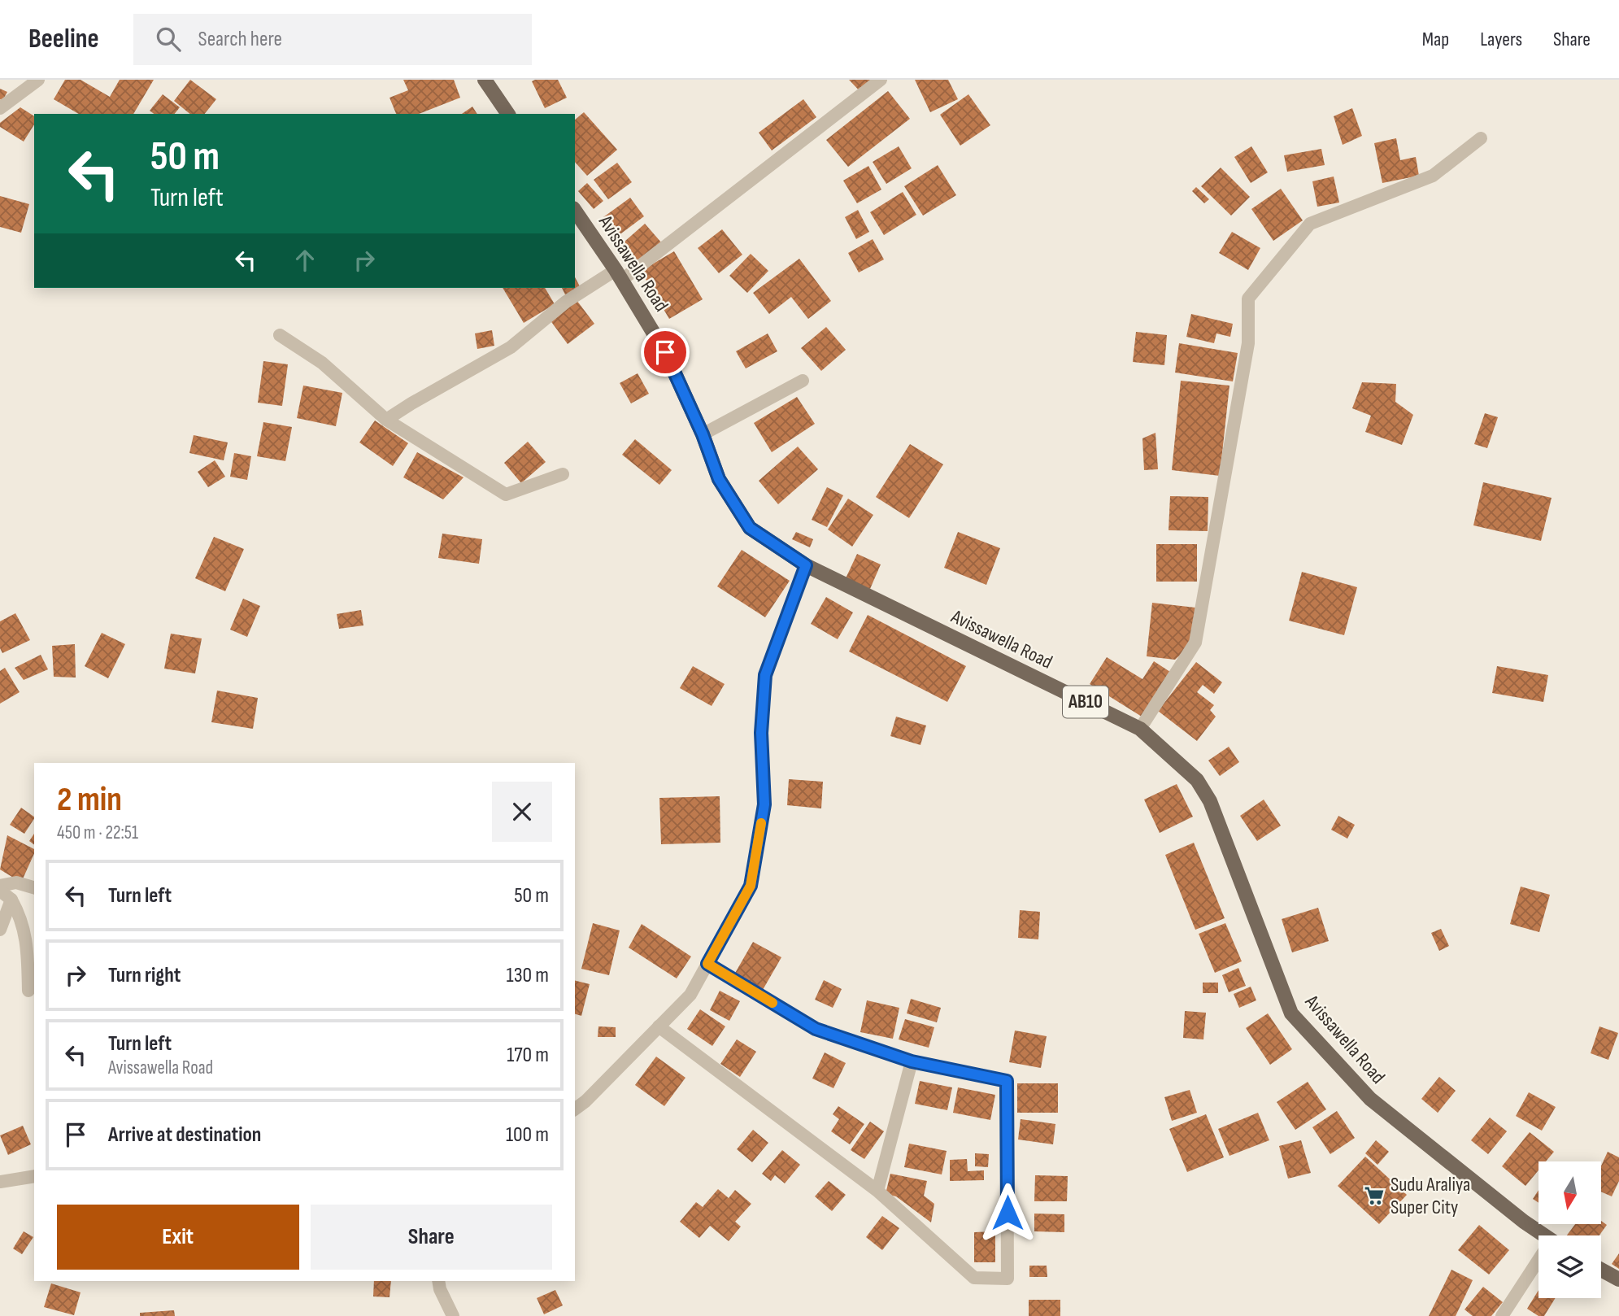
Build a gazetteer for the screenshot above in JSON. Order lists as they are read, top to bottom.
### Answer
{
  "streets": {
    "main road": ["Avissawella Road", "AB10"]
  },
  "places": {
    "supermarket": ["Sudu Araliya Super City"]
  },
  "north": "bottom",
  "page": {
    "header": "Beeline",
    "search": "Search here",
    "nav": ["Map", "Layers", "Share"],
    "turn": ["50 m", "Turn left"],
    "heading": ["2 min", "450 m · 22:51"],
    "list": [
      {
        "name": "Turn left",
        "value": "50 m"
      },
      {
        "name": "Turn right",
        "value": "130 m"
      },
      {
        "name": "Turn left",
        "note": "Avissawella Road",
        "value": "170 m"
      },
      {
        "name": "Arrive at destination",
        "value": "100 m"
      }
    ],
    "buttons": ["Exit", "Share"]
  }
}
